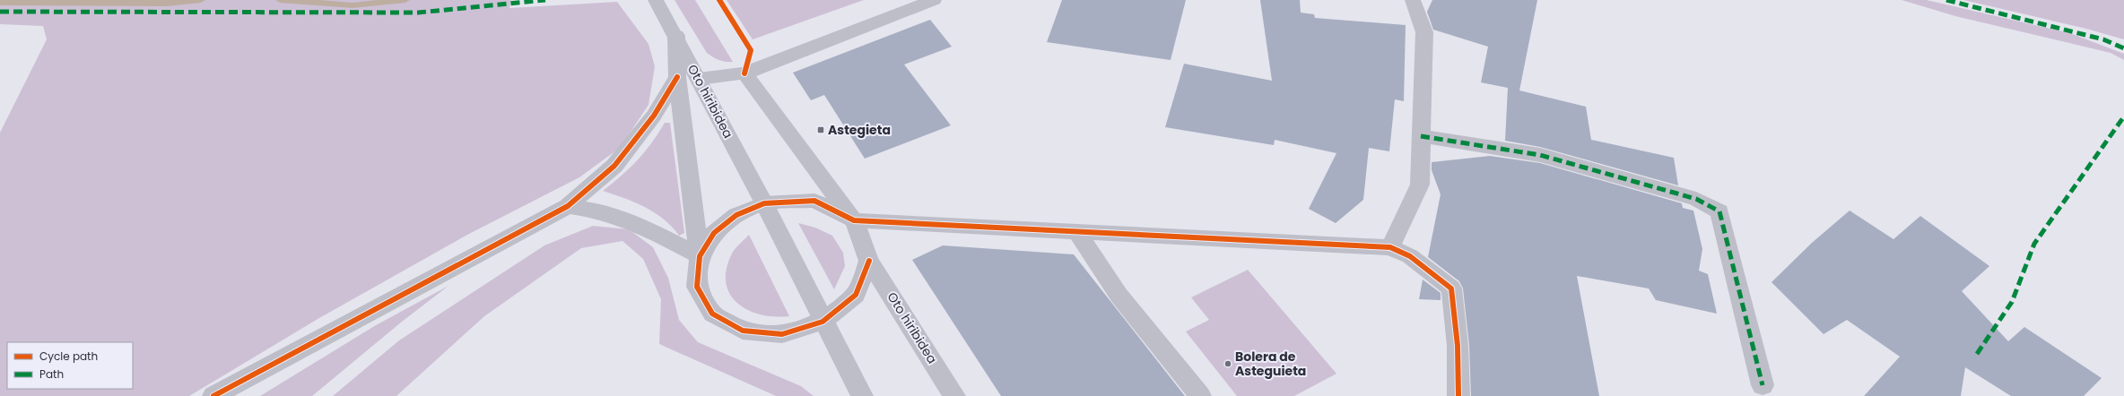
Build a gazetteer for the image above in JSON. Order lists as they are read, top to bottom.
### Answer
{
  "streets": {
    "street": ["Oto hiribidea"]
  },
  "places": {
    "transit": ["Astegieta"],
    "other": ["Bolera de Asteguieta"]
  },
  "legend": ["Cycle path", "Path"]
}
